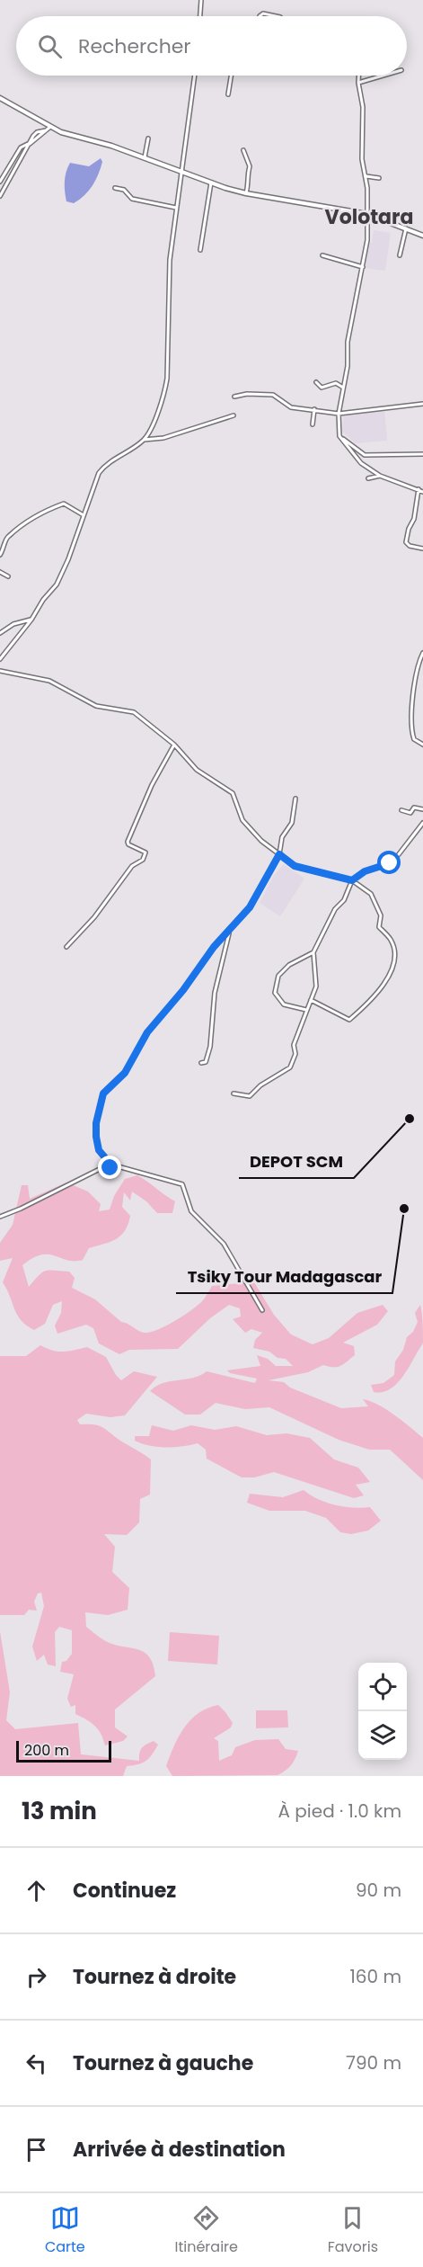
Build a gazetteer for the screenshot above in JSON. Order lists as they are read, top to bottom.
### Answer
{
  "districts": ["Volotara"],
  "places": ["DEPOT SCM", "Tsiky Tour Madagascar"],
  "scale_bar": "200 m",
  "page": {
    "search": "Rechercher",
    "scale": "200 m",
    "heading": ["13 min", "À pied · 1.0 km"],
    "list": [
      ["Continuez", "90 m"],
      ["Tournez à droite", "160 m"],
      ["Tournez à gauche", "790 m"],
      "Arrivée à destination"
    ],
    "nav": ["Carte", "Itinéraire", "Favoris"]
  }
}
